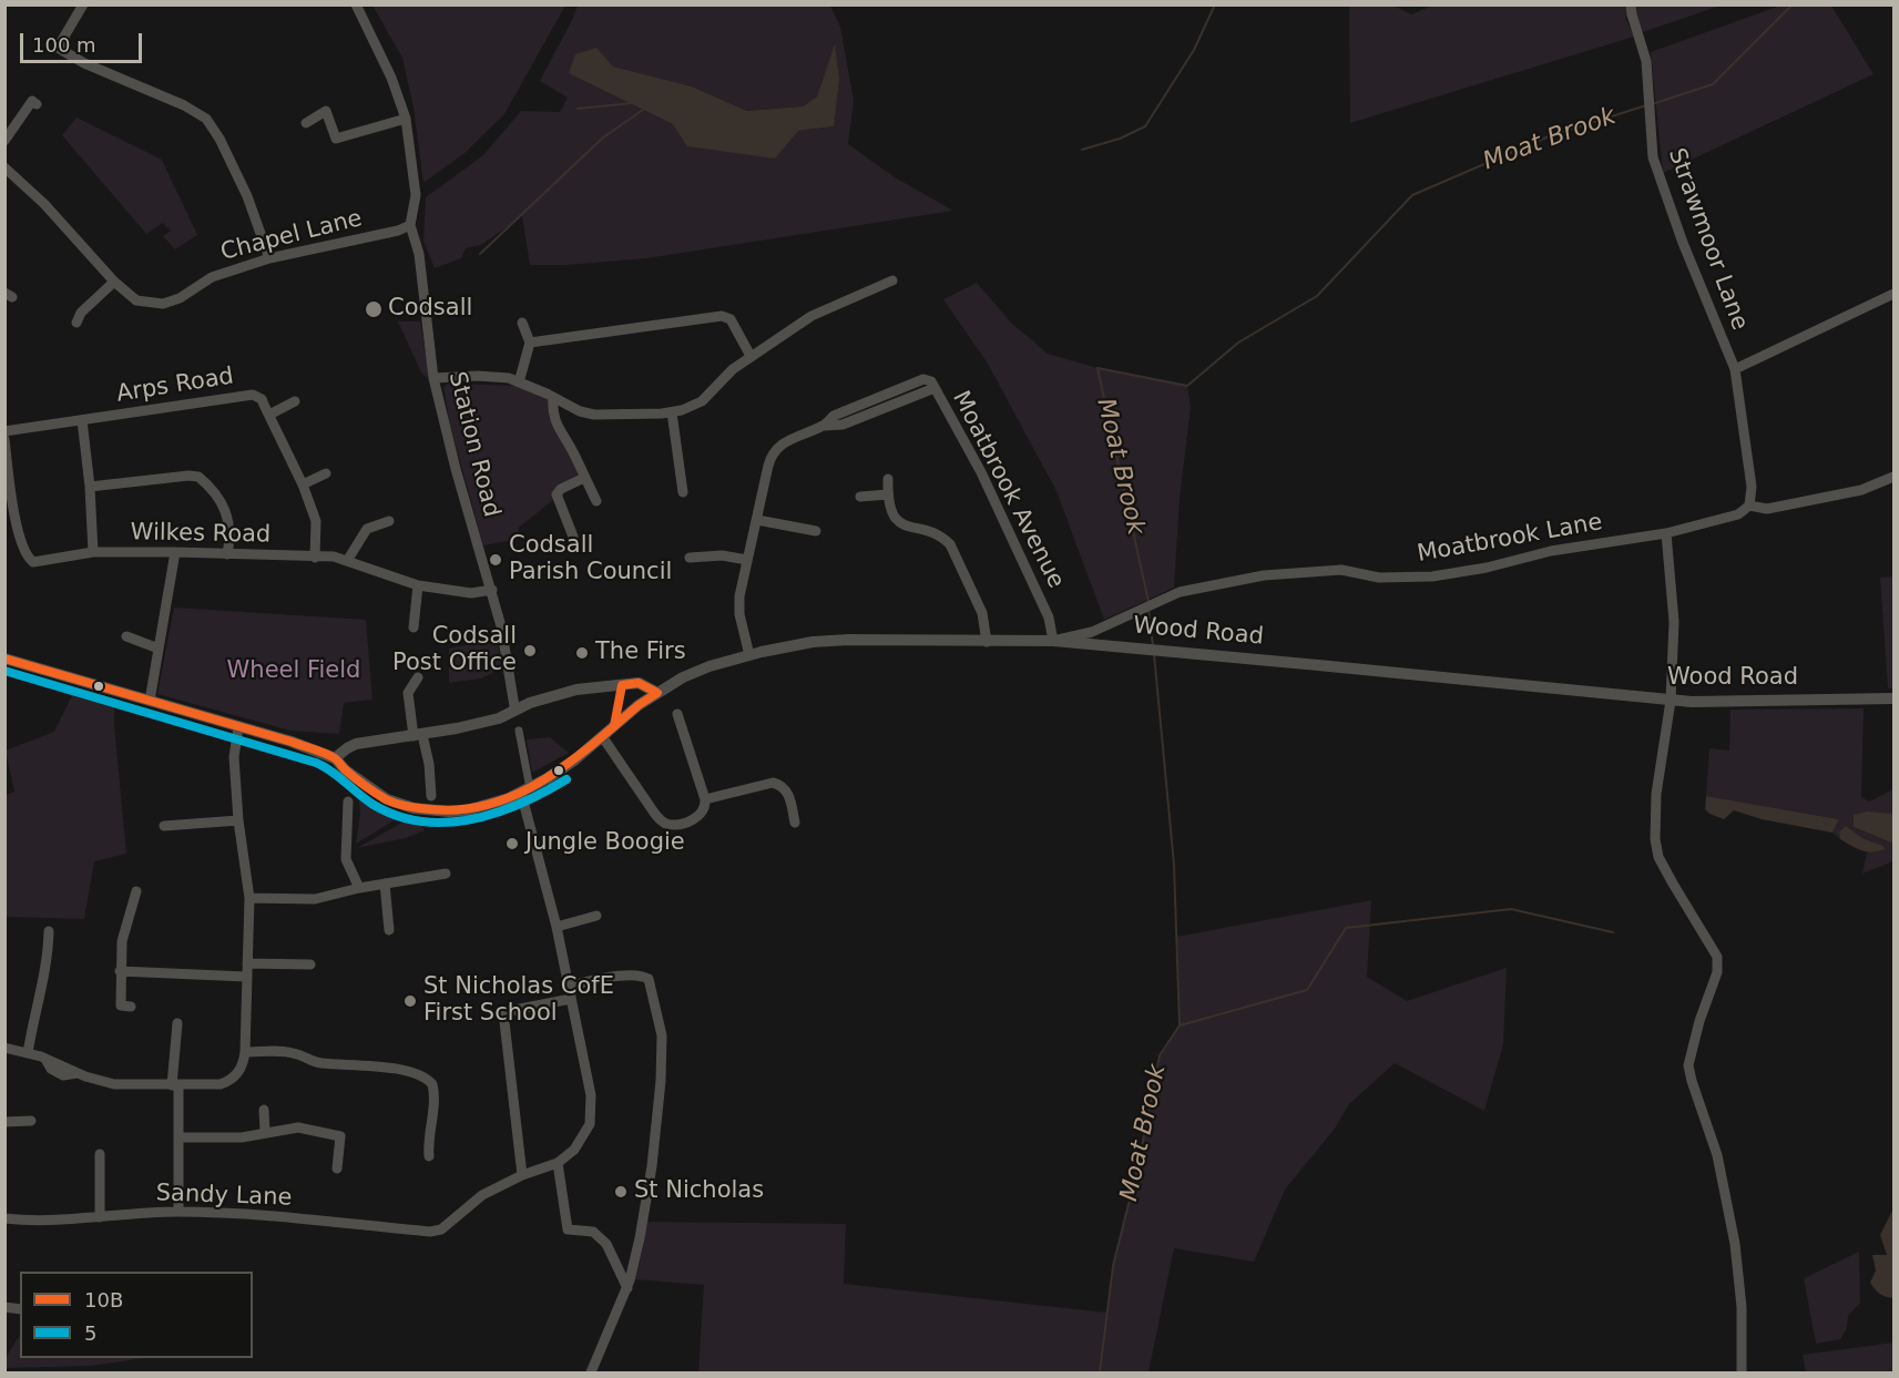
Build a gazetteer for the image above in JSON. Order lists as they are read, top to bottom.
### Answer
{
  "streets": {
    "street": [
      "Chapel Lane",
      "Strawmoor Lane",
      "Arps Road",
      "Station Road",
      "Moatbrook Avenue",
      "Wilkes Road",
      "Moatbrook Lane",
      "Wood Road",
      "Sandy Lane"
    ]
  },
  "crossings": [
    ["Chapel Lane", "Station Road"],
    ["Strawmoor Lane", "Moatbrook Lane"],
    ["Arps Road", "Wilkes Road"],
    ["Station Road", "Wilkes Road"],
    ["Moatbrook Avenue", "Moatbrook Lane"],
    ["Moatbrook Avenue", "Wood Road"],
    ["Moatbrook Lane", "Wood Road"]
  ],
  "water": ["Moat Brook"],
  "parks": ["Wheel Field"],
  "places": [
    "Codsall",
    "Codsall Parish Council",
    "Codsall Post Office",
    "The Firs",
    "Jungle Boogie",
    "St Nicholas CofE First School",
    "St Nicholas"
  ],
  "lines": ["transit line 10B", "transit line 5"],
  "legend": ["10B", "5"],
  "scale_bar": "100 m"
}
